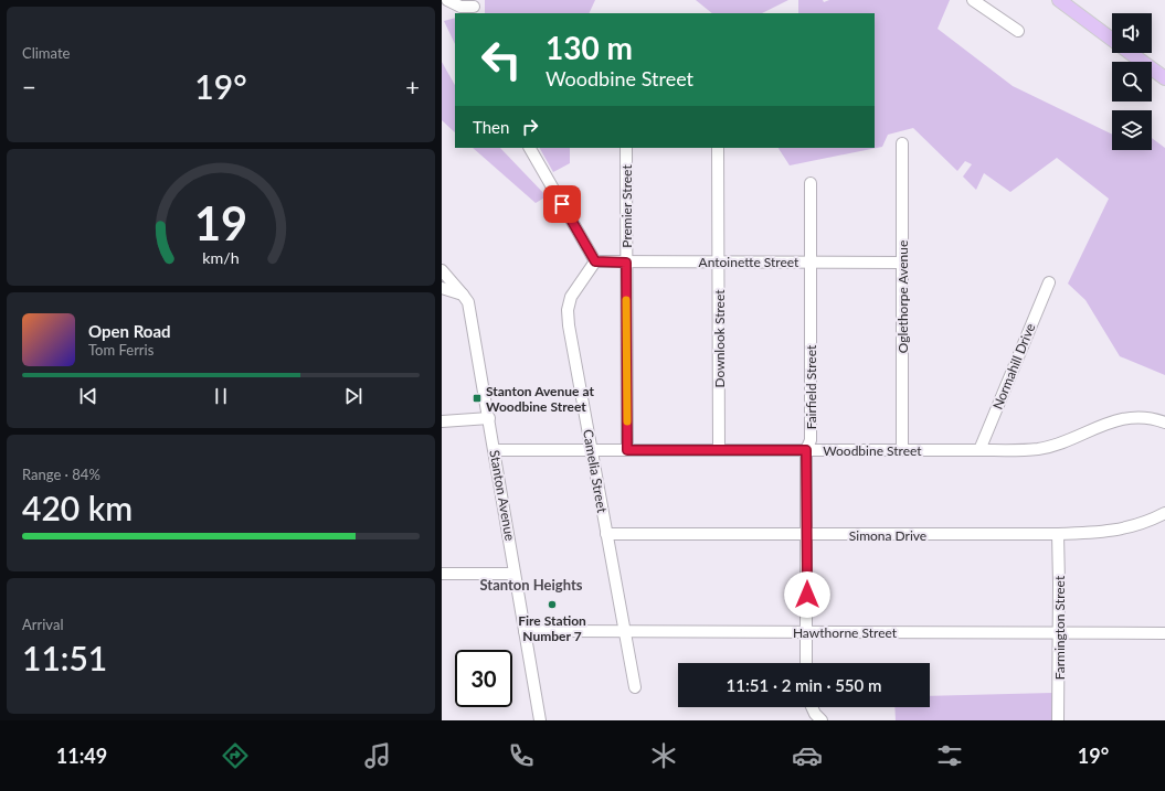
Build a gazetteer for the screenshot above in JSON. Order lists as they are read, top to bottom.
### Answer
{
  "streets": {
    "street": [
      "Premier Street",
      "Antoinette Street",
      "Oglethorpe Avenue",
      "Downlook Street",
      "Normahill Drive",
      "Fairfield Street",
      "Woodbine Street",
      "Camelia Street",
      "Stanton Avenue",
      "Simona Drive",
      "Farmington Street",
      "Hawthorne Street"
    ]
  },
  "crossings": [
    ["Premier Street", "Antoinette Street"],
    ["Premier Street", "Woodbine Street"],
    ["Antoinette Street", "Oglethorpe Avenue"],
    ["Antoinette Street", "Downlook Street"],
    ["Antoinette Street", "Fairfield Street"],
    ["Antoinette Street", "Camelia Street"],
    ["Oglethorpe Avenue", "Woodbine Street"],
    ["Downlook Street", "Woodbine Street"],
    ["Normahill Drive", "Woodbine Street"],
    ["Fairfield Street", "Woodbine Street"],
    ["Fairfield Street", "Simona Drive"],
    ["Fairfield Street", "Hawthorne Street"],
    ["Woodbine Street", "Camelia Street"],
    ["Woodbine Street", "Stanton Avenue"],
    ["Camelia Street", "Simona Drive"],
    ["Camelia Street", "Hawthorne Street"],
    ["Stanton Avenue", "Hawthorne Street"],
    ["Simona Drive", "Farmington Street"],
    ["Farmington Street", "Hawthorne Street"]
  ],
  "districts": ["Stanton Heights"],
  "places": {
    "transit": ["Stanton Avenue at Woodbine Street"],
    "other": ["Fire Station Number 7"]
  },
  "page": {
    "tile": [
      "Climate",
      ["Range · 84%", "420 km"],
      ["Arrival", "11:51"]
    ],
    "turn": ["130 m", "Woodbine Street"],
    "heat": ["−", "19°", "+"],
    "then": "Then",
    "song": ["Open Road", "Tom Ferris"],
    "limit": "30",
    "trip": "11:51 · 2 min · 550 m",
    "tabs": ["11:49", "19°"],
    "gauge": ["19", "km/h"]
  }
}
